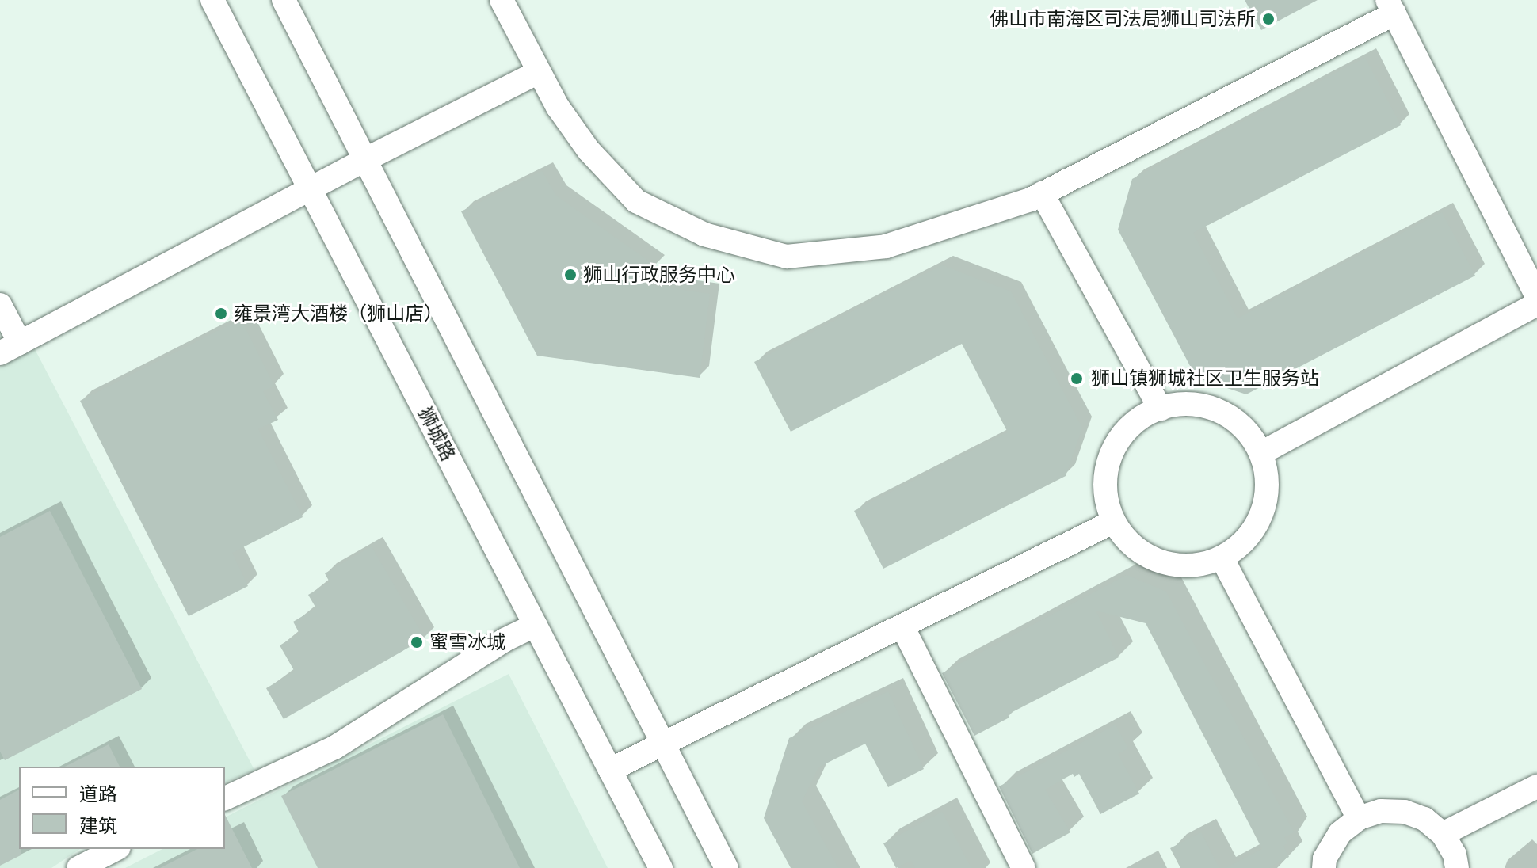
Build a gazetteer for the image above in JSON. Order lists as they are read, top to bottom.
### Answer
{
  "streets": {
    "street": ["狮城路"]
  },
  "places": [
    "佛山市南海区司法局狮山司法所",
    "狮山行政服务中心",
    "雍景湾大酒楼（狮山店）",
    "狮山镇狮城社区卫生服务站",
    "蜜雪冰城"
  ],
  "legend": ["道路", "建筑"]
}
